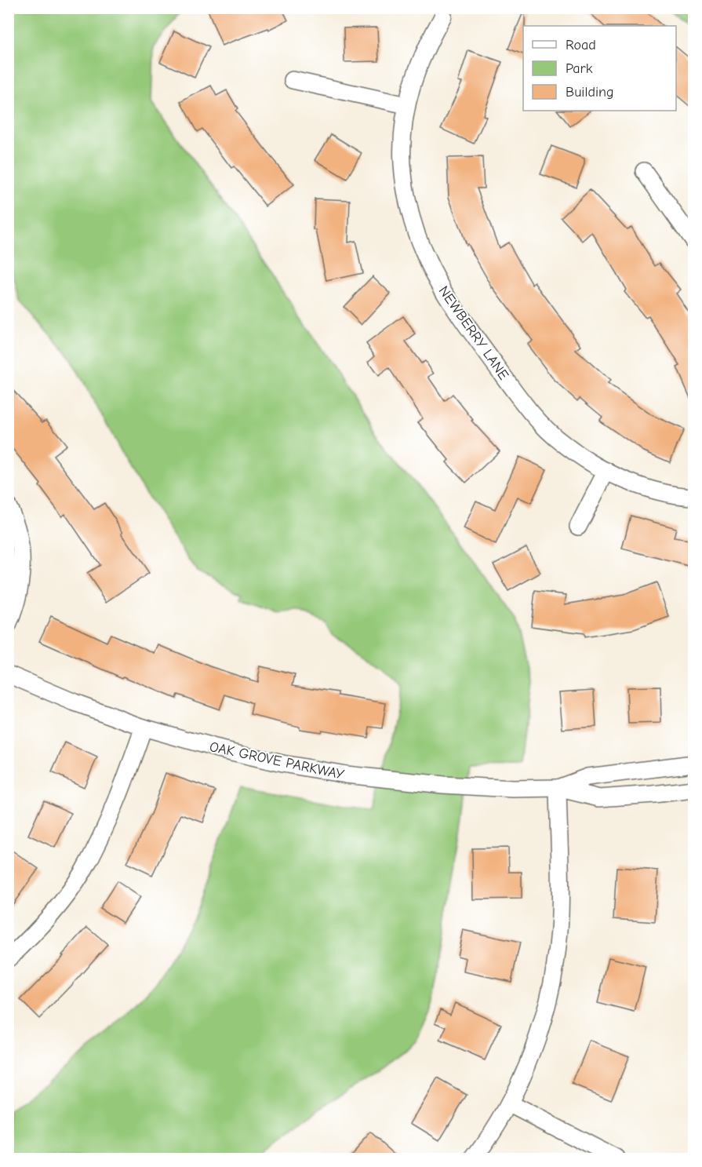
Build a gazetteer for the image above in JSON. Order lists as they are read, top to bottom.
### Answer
{
  "streets": {
    "street": ["NEWBERRY LANE", "OAK GROVE PARKWAY"]
  },
  "legend": ["Road", "Park", "Building"]
}
